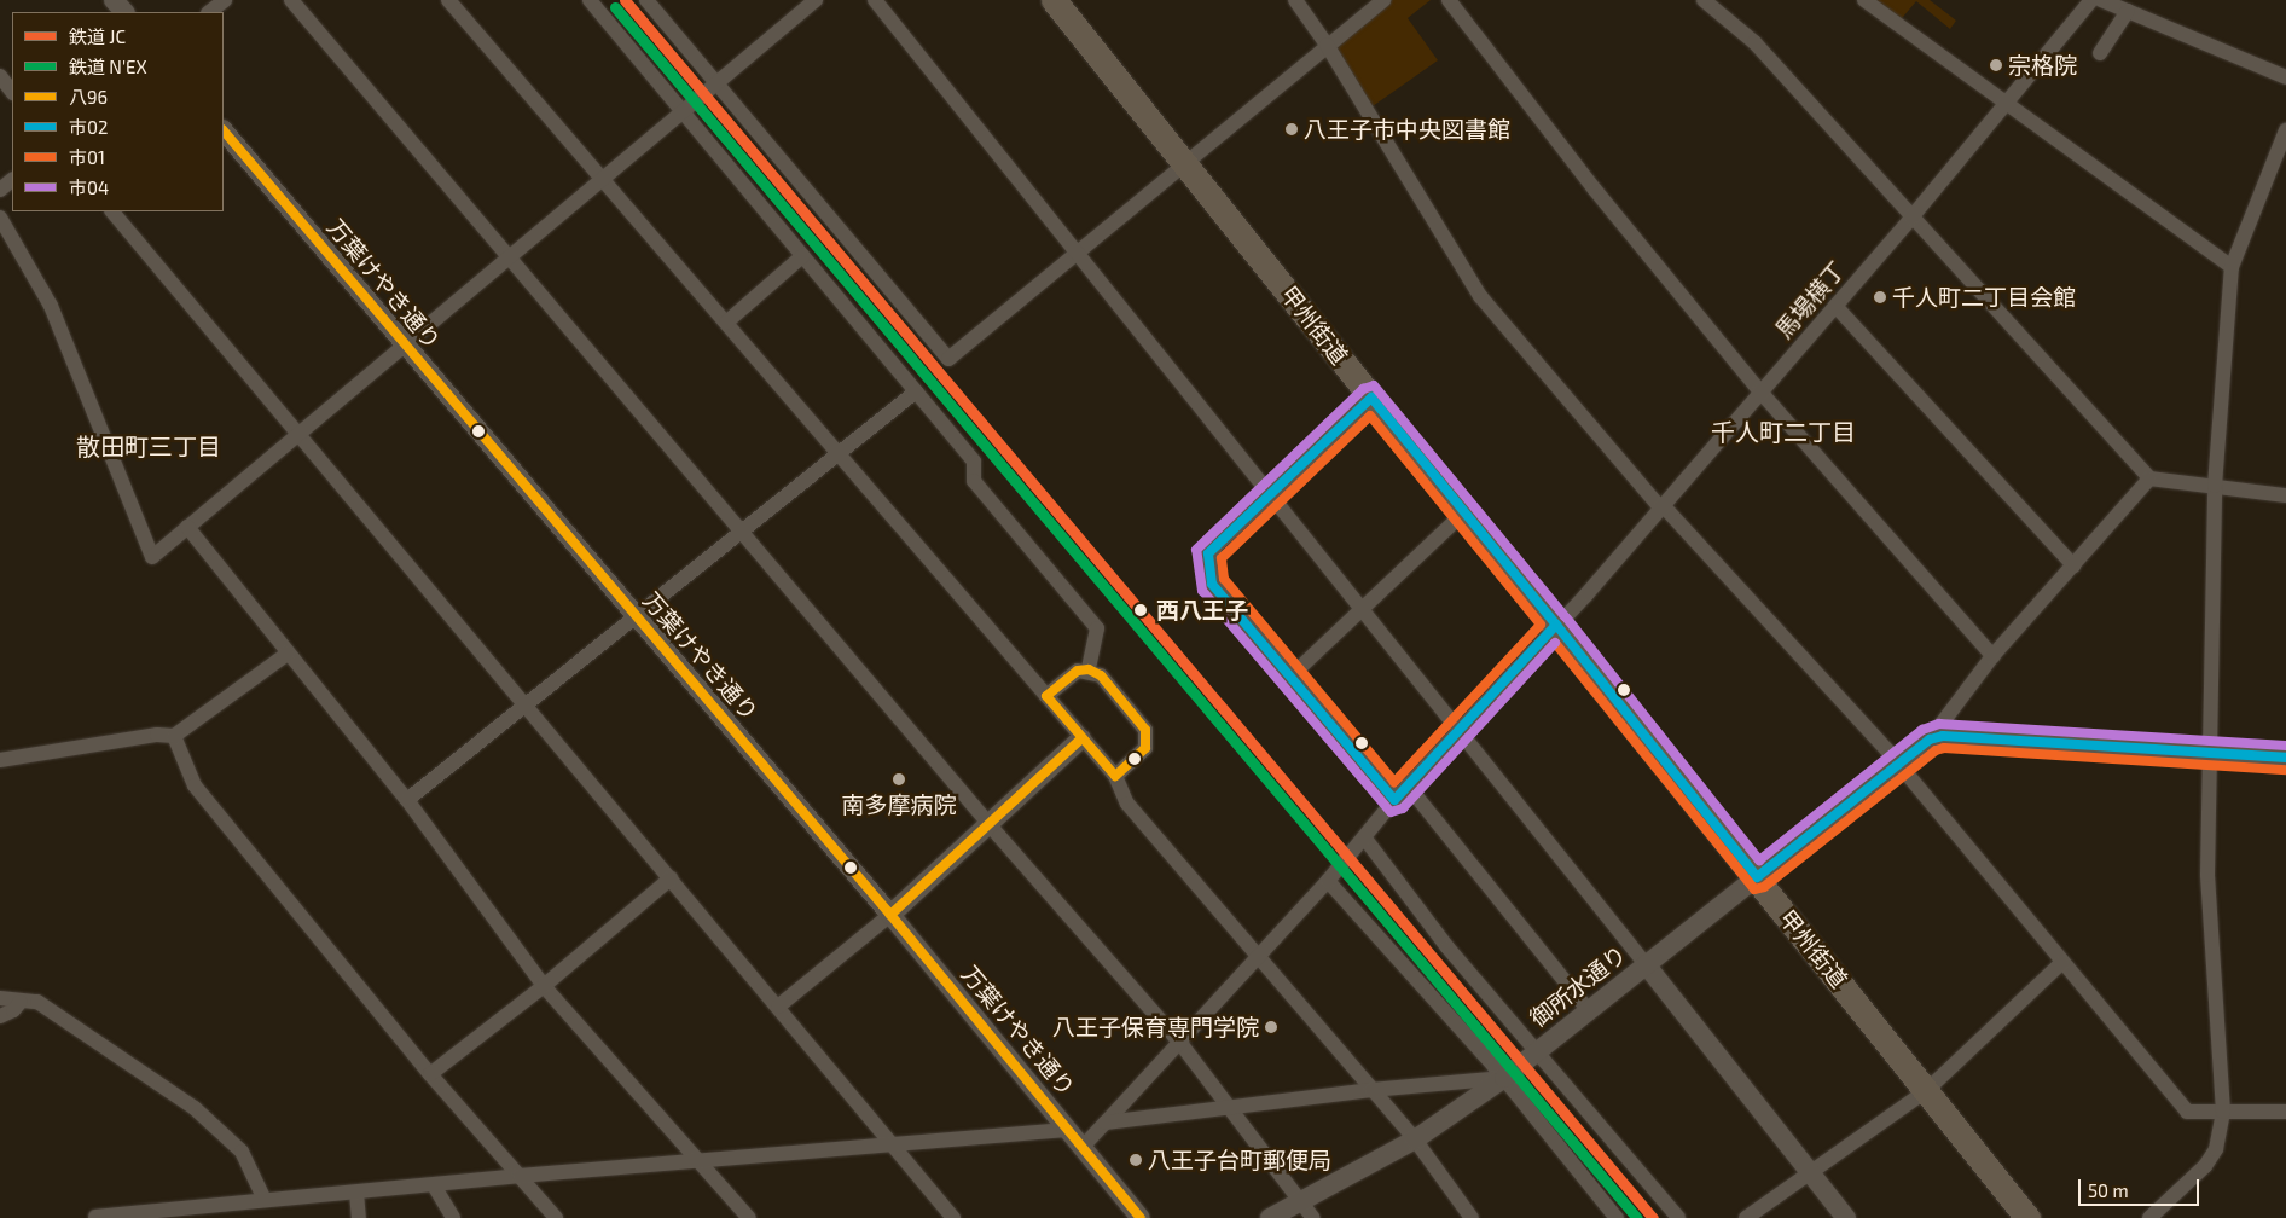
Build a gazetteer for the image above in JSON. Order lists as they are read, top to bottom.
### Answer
{
  "streets": {
    "highway": ["甲州街道"],
    "street": ["万葉けやき通り", "馬場横丁", "御所水通り"]
  },
  "crossings": [
    ["万葉けやき通り", "馬場横丁"],
    ["馬場横丁", "甲州街道"],
    ["甲州街道", "御所水通り"]
  ],
  "districts": ["千人町二丁目", "散田町三丁目"],
  "places": [
    "宗格院",
    "八王子市中央図書館",
    "千人町二丁目会館",
    "西八王子",
    "南多摩病院",
    "八王子保育専門学院",
    "八王子台町郵便局"
  ],
  "lines": [
    "rail line JC",
    "rail line N'EX",
    "transit line 八96",
    "transit line 市04",
    "transit line 市02",
    "transit line 市01"
  ],
  "legend": [
    "鉄道 JC",
    "鉄道 N'EX",
    "八96",
    "市02",
    "市01",
    "市04"
  ],
  "scale_bar": "50 m"
}
